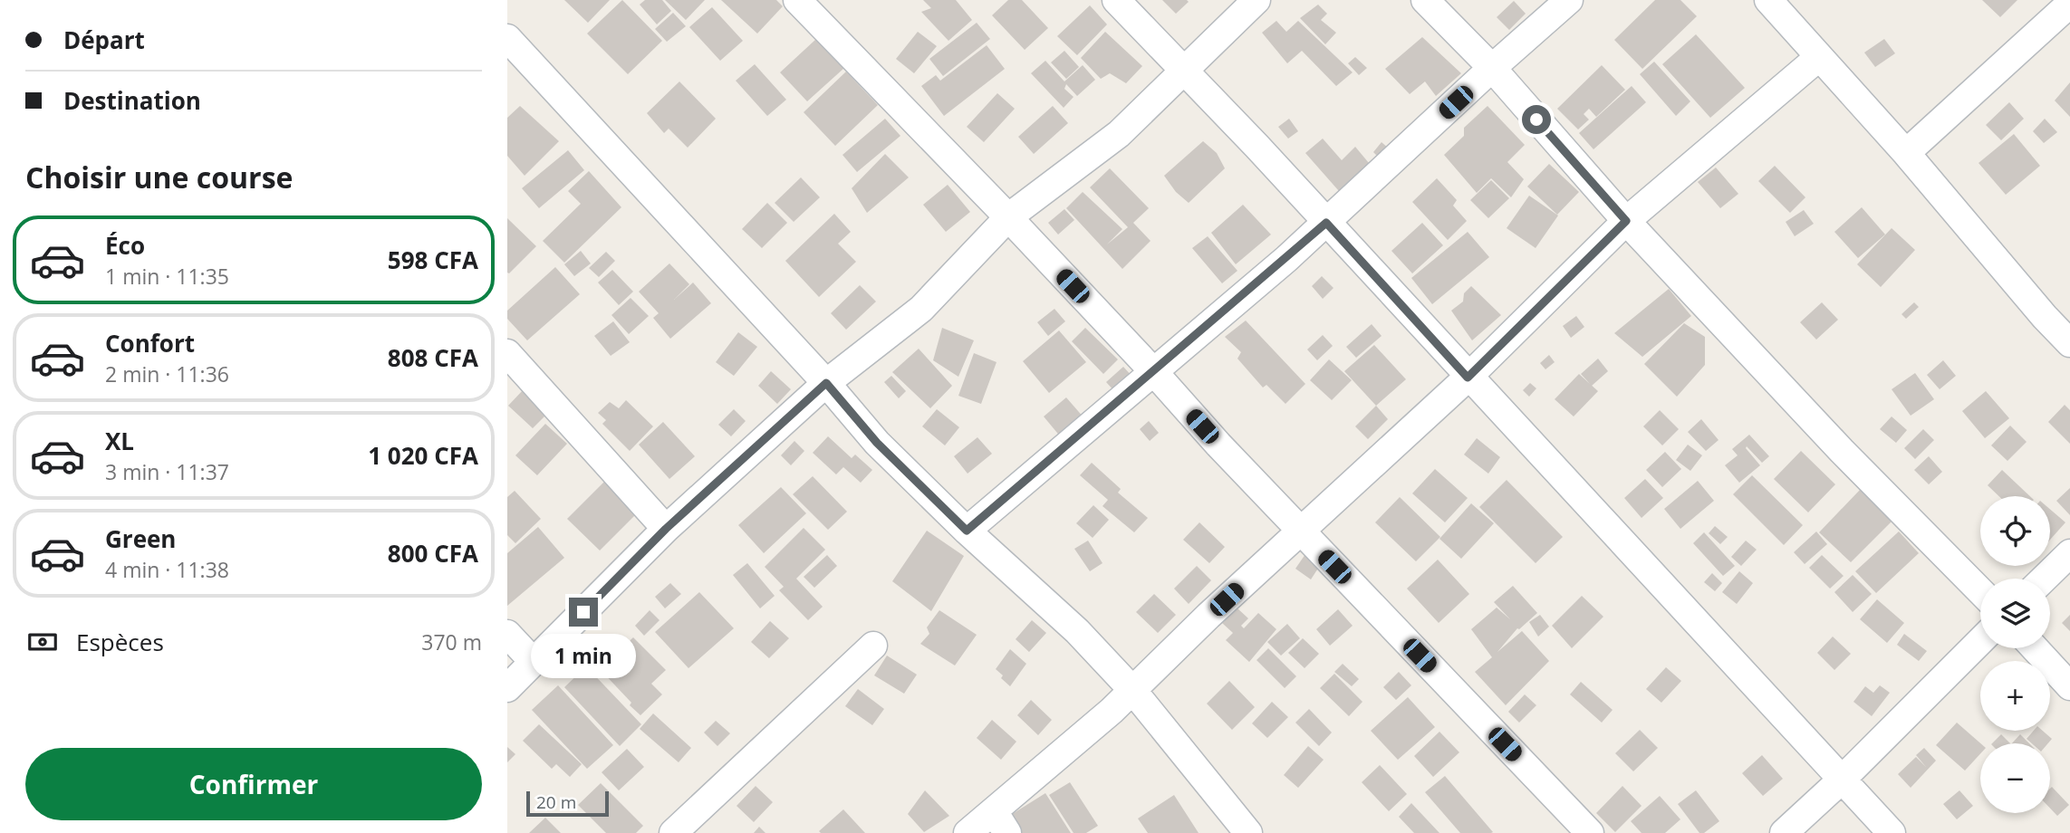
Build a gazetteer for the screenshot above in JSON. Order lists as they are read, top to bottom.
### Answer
{
  "scale_bar": "20 m",
  "page": {
    "banner": ["Départ", "Destination"],
    "heading": "Choisir une course",
    "list": [
      {
        "name": "Éco",
        "note": "1 min · 11:35",
        "value": "598 CFA"
      },
      {
        "name": "Confort",
        "note": "2 min · 11:36",
        "value": "808 CFA"
      },
      {
        "name": "XL",
        "note": "3 min · 11:37",
        "value": "1 020 CFA"
      },
      {
        "name": "Green",
        "note": "4 min · 11:38",
        "value": "800 CFA"
      }
    ],
    "map_buttons": ["+", "−"],
    "pay": ["Espèces", "370 m"],
    "bubble": "1 min",
    "buttons": "Confirmer",
    "scale": "20 m"
  }
}
